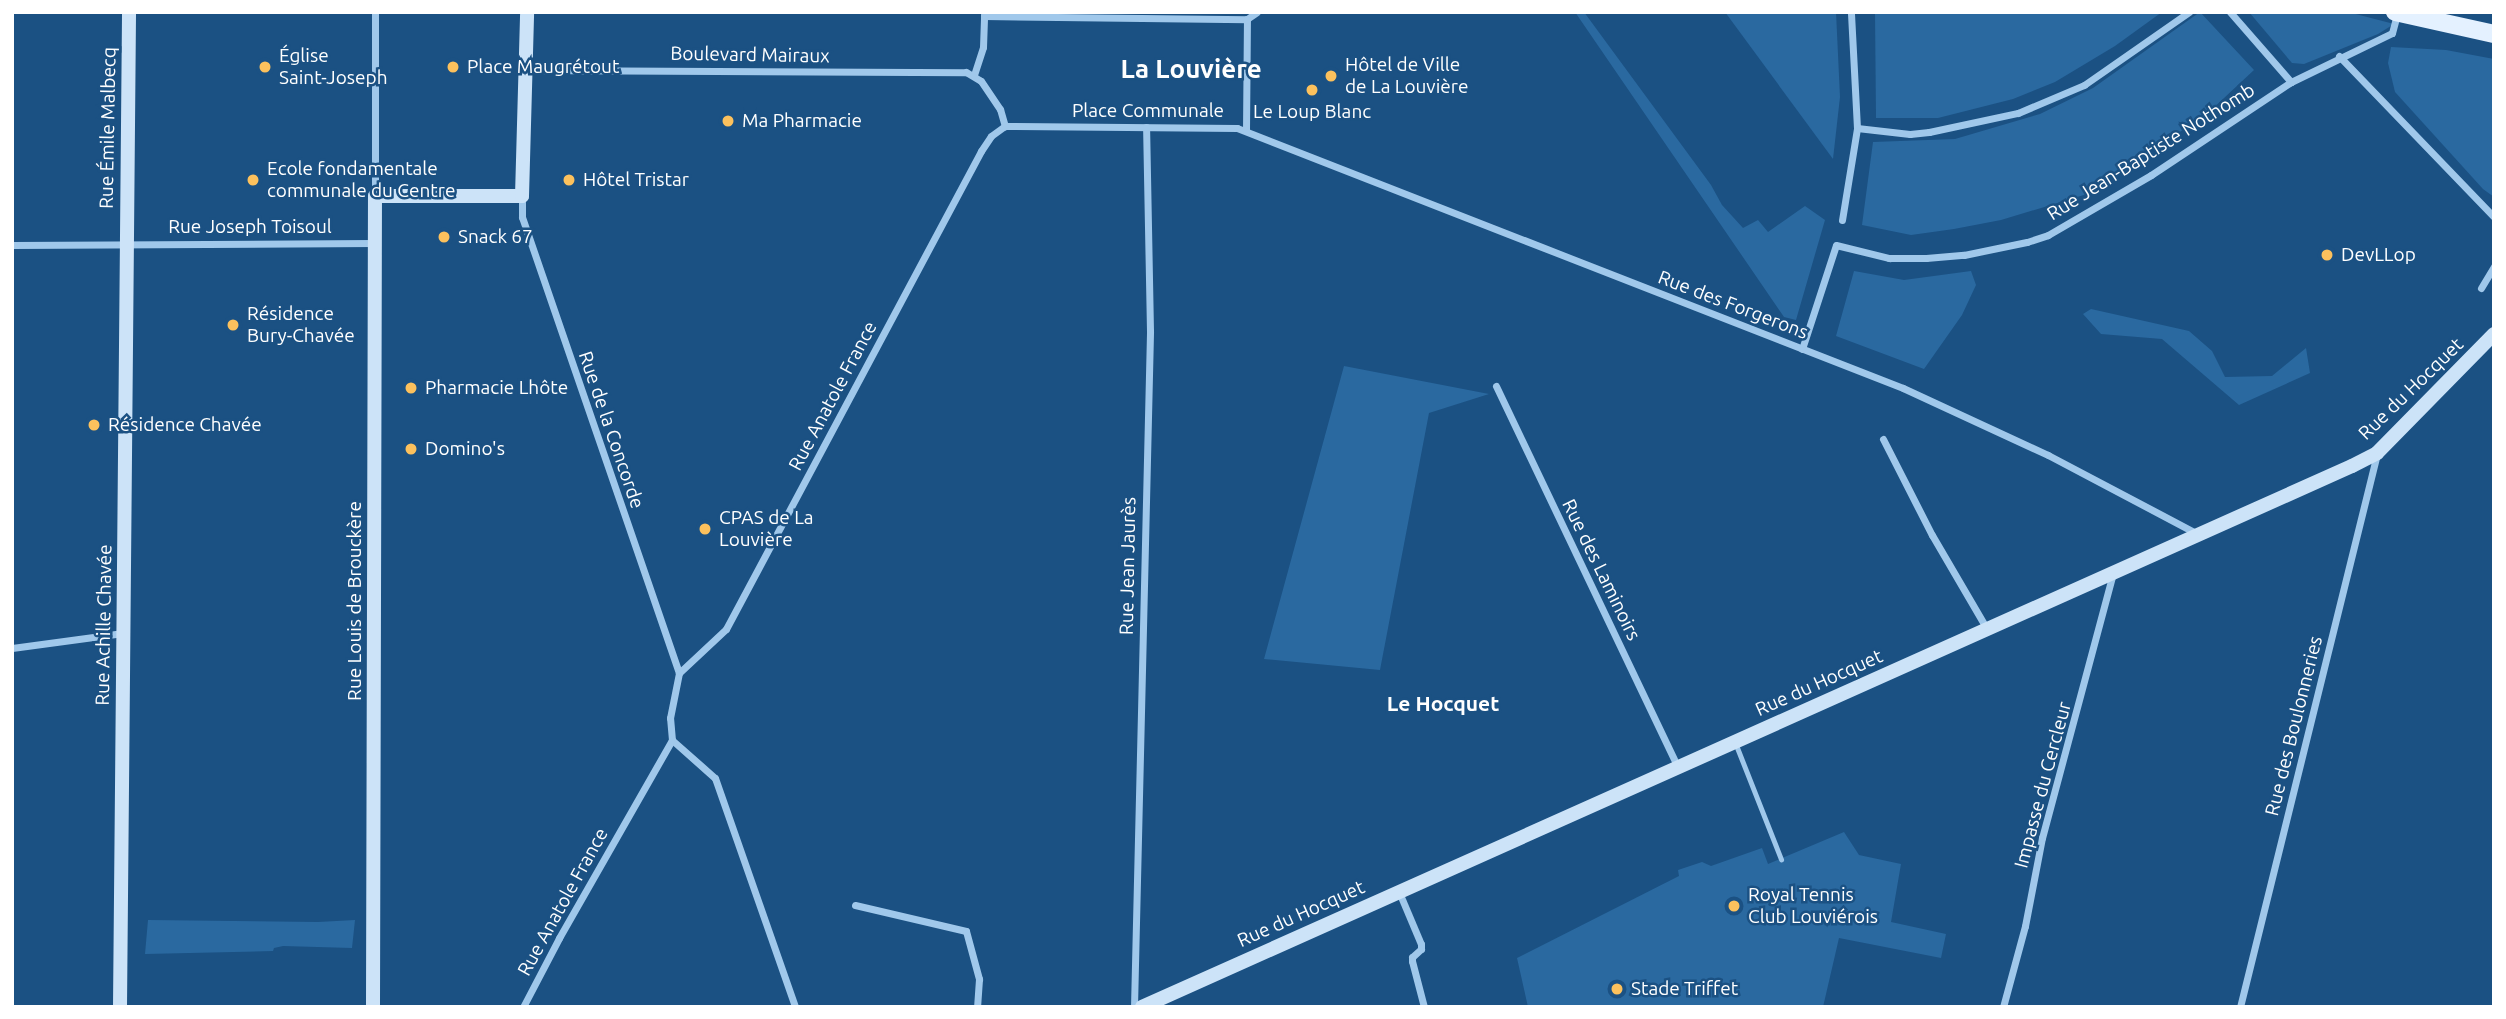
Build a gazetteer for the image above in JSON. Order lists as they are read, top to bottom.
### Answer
{
  "streets": {
    "street": [
      "Boulevard Mairaux",
      "Place Communale",
      "Rue Émile Malbecq",
      "Rue Jean-Baptiste Nothomb",
      "Rue Joseph Toisoul",
      "Rue des Forgerons",
      "Rue du Hocquet",
      "Rue Anatole France",
      "Rue de la Concorde",
      "Rue Jean Jaurès",
      "Rue des Laminoirs",
      "Rue Louis de Brouckère",
      "Rue Achille Chavée",
      "Rue des Boulonneries",
      "Impasse du Cercleur"
    ]
  },
  "crossings": [
    ["Place Communale", "Rue des Forgerons"],
    ["Place Communale", "Rue Anatole France"],
    ["Place Communale", "Rue Jean Jaurès"],
    ["Rue Émile Malbecq", "Rue Joseph Toisoul"],
    ["Rue Émile Malbecq", "Rue Achille Chavée"],
    ["Rue Jean-Baptiste Nothomb", "Rue des Forgerons"],
    ["Rue Joseph Toisoul", "Rue Louis de Brouckère"],
    ["Rue Joseph Toisoul", "Rue Achille Chavée"],
    ["Rue des Forgerons", "Rue du Hocquet"],
    ["Rue du Hocquet", "Rue des Laminoirs"],
    ["Rue du Hocquet", "Rue des Boulonneries"],
    ["Rue du Hocquet", "Impasse du Cercleur"],
    ["Rue Anatole France", "Rue de la Concorde"]
  ],
  "districts": ["La Louvière", "Le Hocquet"],
  "places": [
    "Église Saint-Joseph",
    "Place Maugrétout",
    "Hôtel de Ville de La Louvière",
    "Le Loup Blanc",
    "Ma Pharmacie",
    "Ecole fondamentale communale du Centre",
    "Hôtel Tristar",
    "Snack 67",
    "DevLLop",
    "Résidence Bury-Chavée",
    "Pharmacie Lhôte",
    "Résidence Chavée",
    "Domino's",
    "CPAS de La Louvière",
    "Royal Tennis Club Louviérois",
    "Stade Triffet"
  ]
}
